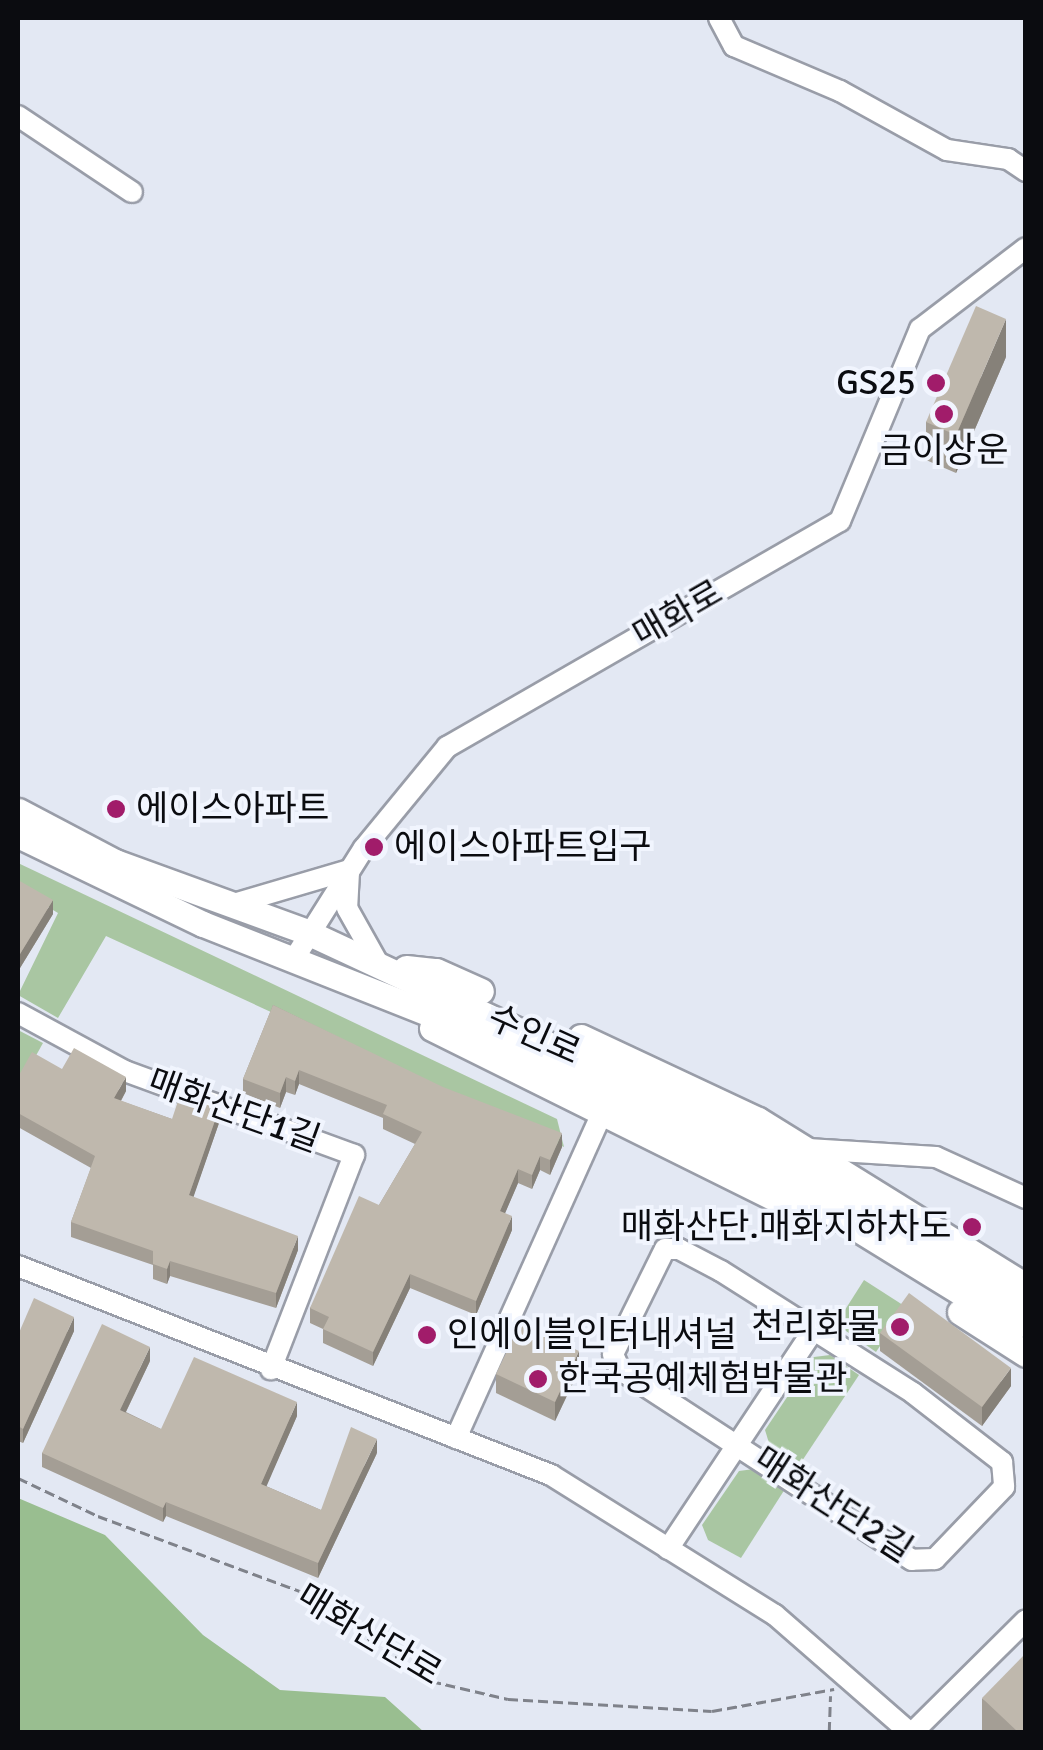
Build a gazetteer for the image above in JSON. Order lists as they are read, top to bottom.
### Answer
{
  "streets": {
    "main road": ["수인로"],
    "street": ["매화로", "매화산단1길", "매화산단2길"],
    "path": ["매화산단로"]
  },
  "crossings": [
    ["매화로", "수인로"]
  ],
  "places": [
    "GS25",
    "금이상운",
    "에이스아파트",
    "에이스아파트입구",
    "매화산단.매화지하차도",
    "천리화물",
    "인에이블인터내셔널",
    "한국공예체험박물관"
  ]
}
